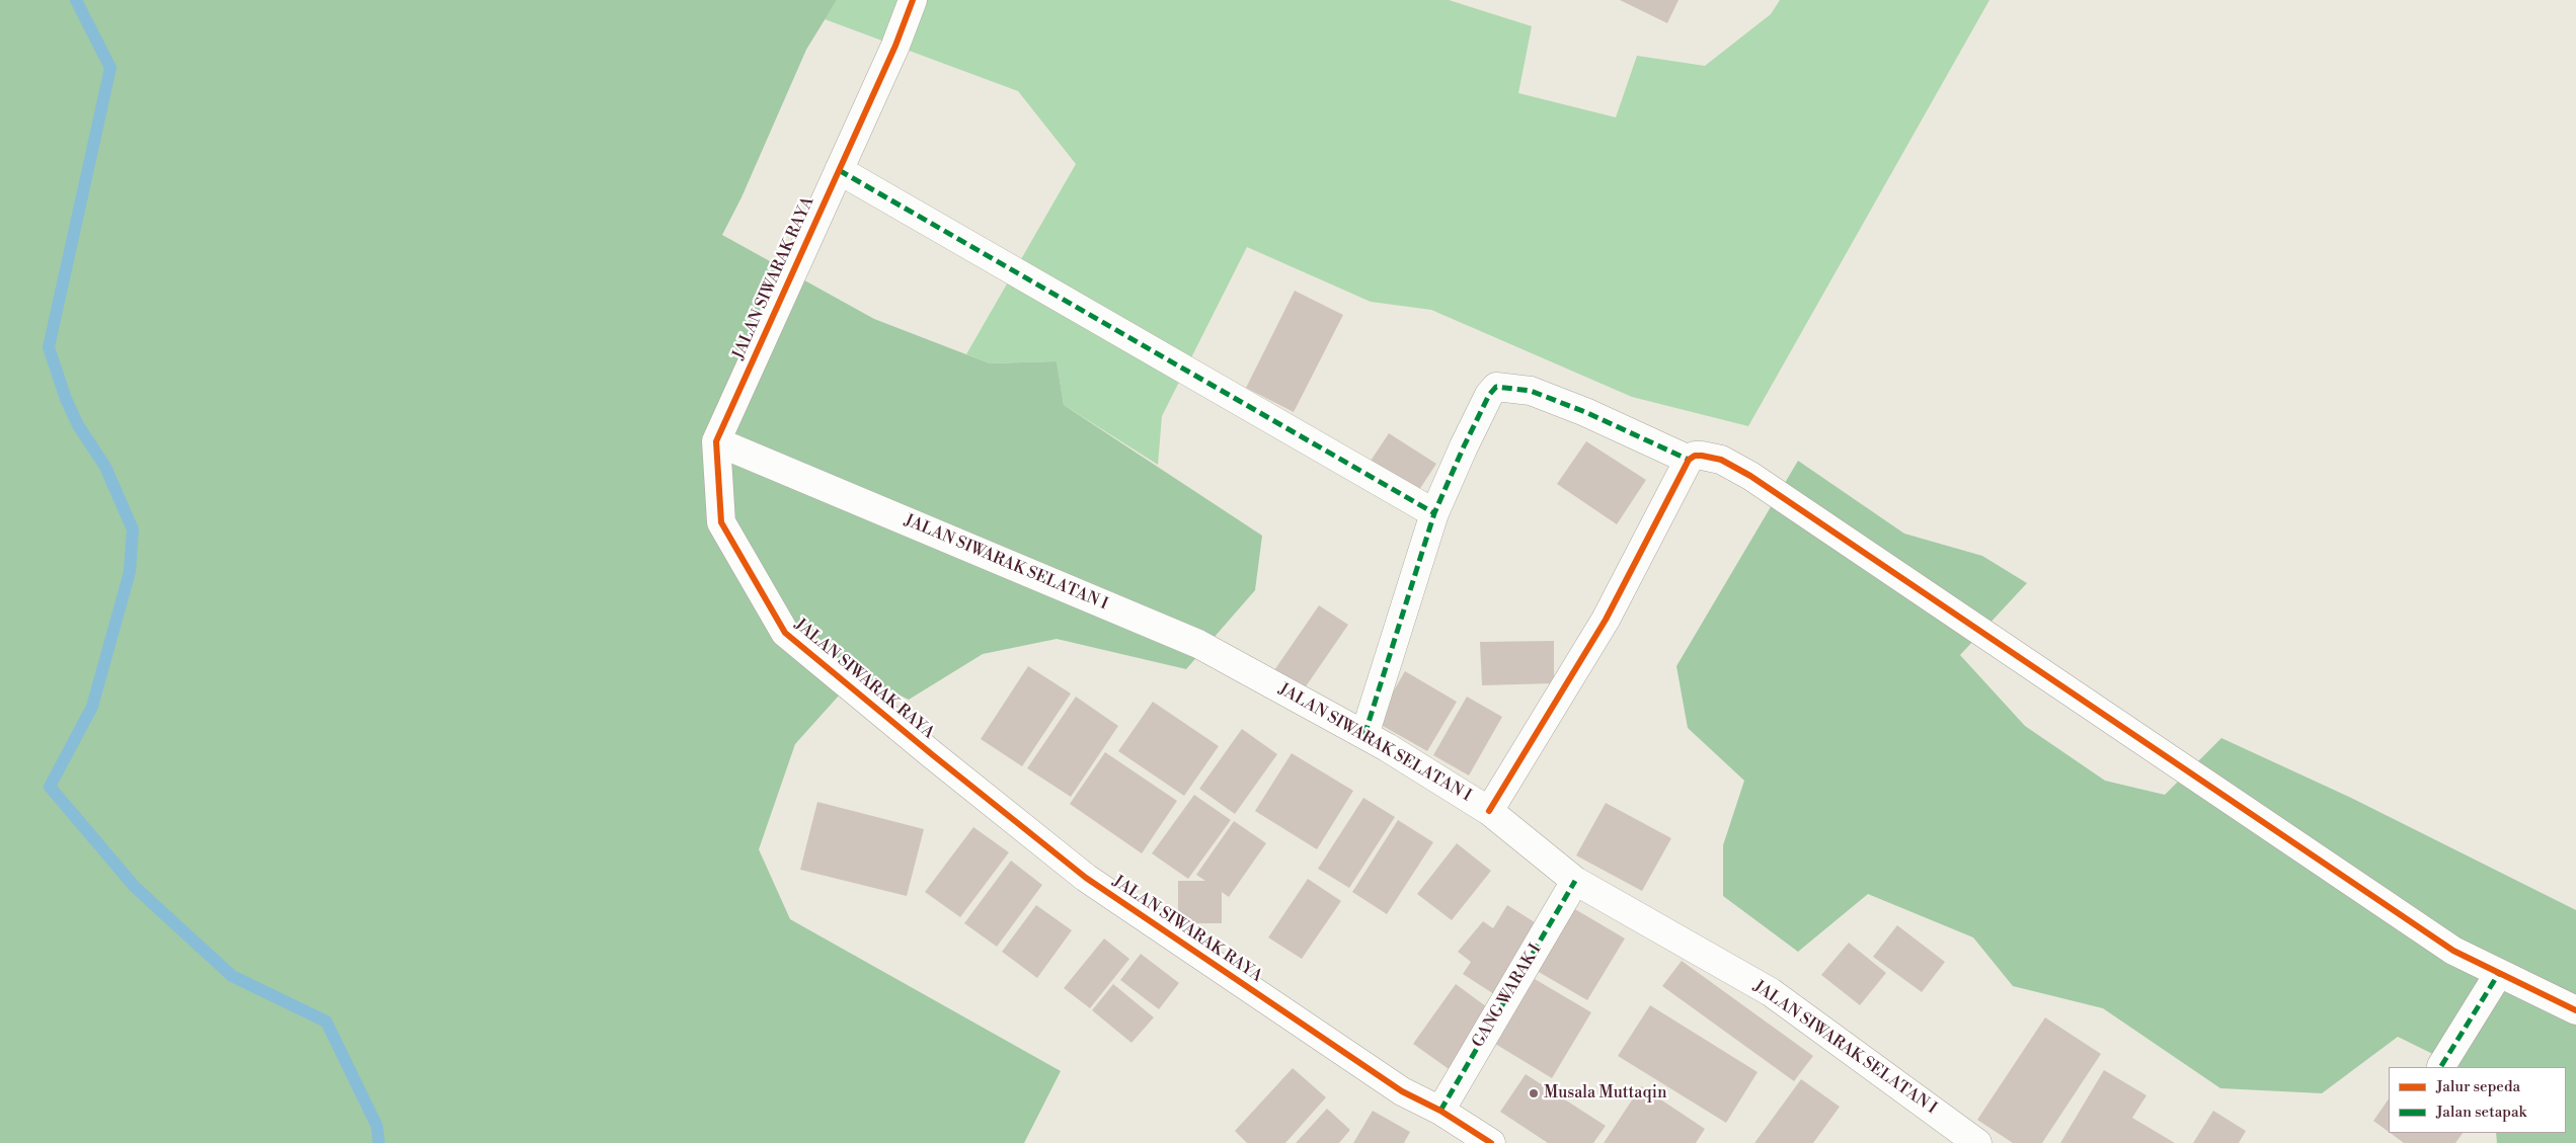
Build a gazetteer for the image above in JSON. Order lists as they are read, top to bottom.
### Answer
{
  "streets": {
    "street": ["JALAN SIWARAK RAYA", "JALAN SIWARAK SELATAN I", "GANG WARAK I"]
  },
  "crossings": [
    ["JALAN SIWARAK RAYA", "JALAN SIWARAK SELATAN I"],
    ["JALAN SIWARAK RAYA", "GANG WARAK I"],
    ["JALAN SIWARAK SELATAN I", "GANG WARAK I"]
  ],
  "places": ["Musala Muttaqin"],
  "legend": ["Jalur sepeda", "Jalan setapak"]
}
